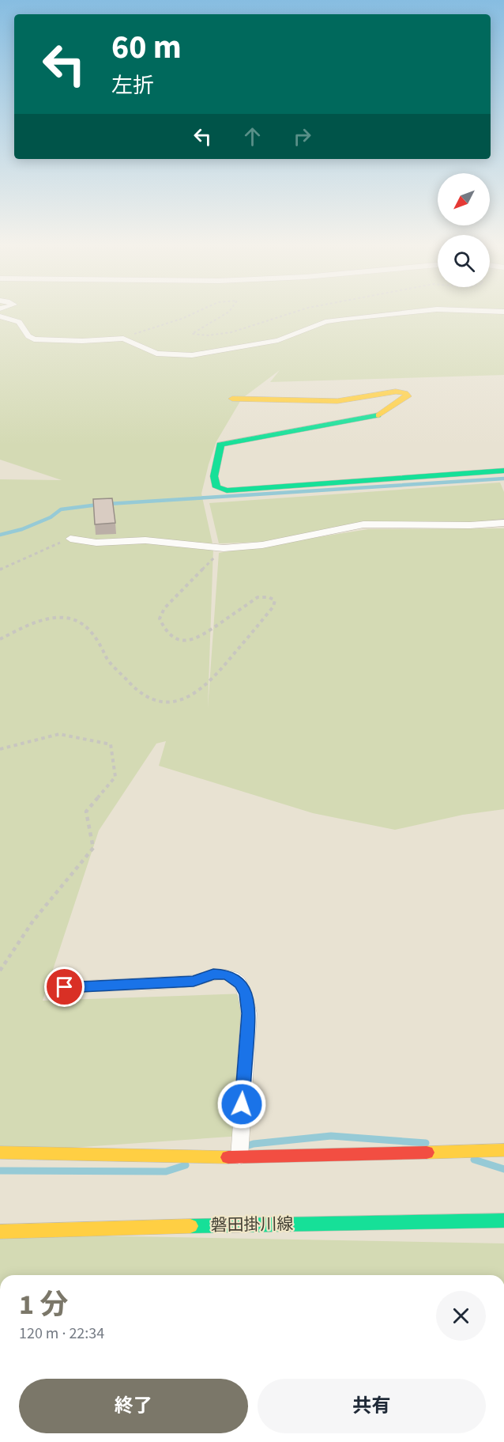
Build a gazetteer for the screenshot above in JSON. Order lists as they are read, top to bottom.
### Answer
{
  "streets": {
    "street": ["磐田掛川線"]
  },
  "north": "bottom left",
  "page": {
    "turn": ["60 m", "左折"],
    "heading": ["1 分", "120 m · 22:34"],
    "buttons": ["終了", "共有"]
  }
}
